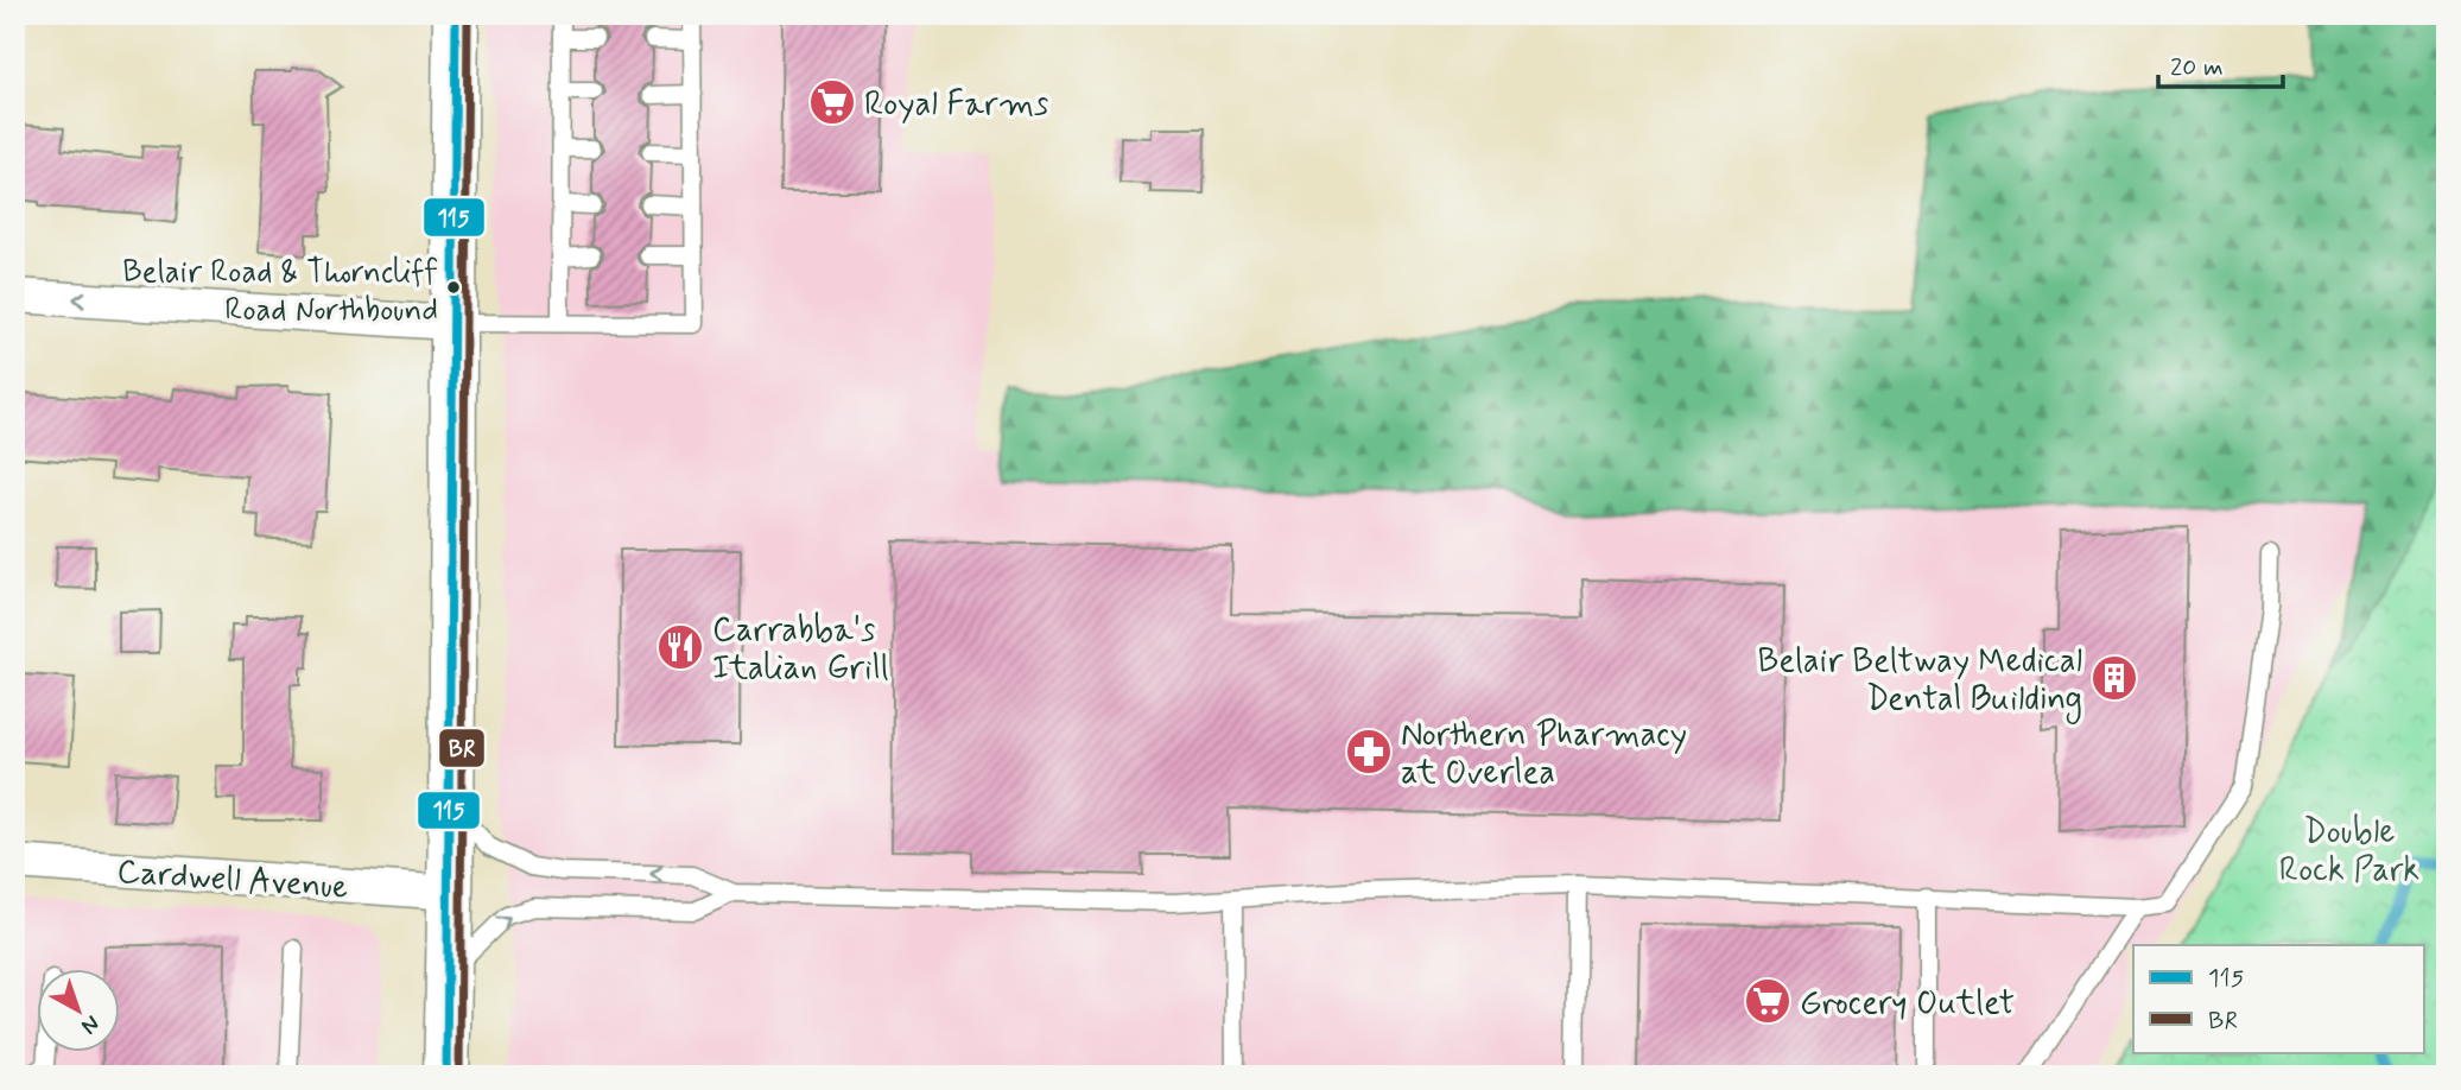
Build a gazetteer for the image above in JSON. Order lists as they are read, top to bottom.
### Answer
{
  "streets": {
    "street": ["Cardwell Avenue"]
  },
  "parks": ["Double Rock Park"],
  "places": {
    "supermarket": ["Royal Farms", "Grocery Outlet"],
    "other": ["Belair Road & Thorncliff Road Northbound"],
    "restaurant": ["Carrabba's Italian Grill"],
    "building": ["Belair Beltway Medical Dental Building"],
    "pharmacy": ["Northern Pharmacy at Overlea"]
  },
  "lines": ["transit line 115", "transit line BR"],
  "legend": ["115", "BR"],
  "scale_bar": "20 m",
  "north": "bottom right"
}
